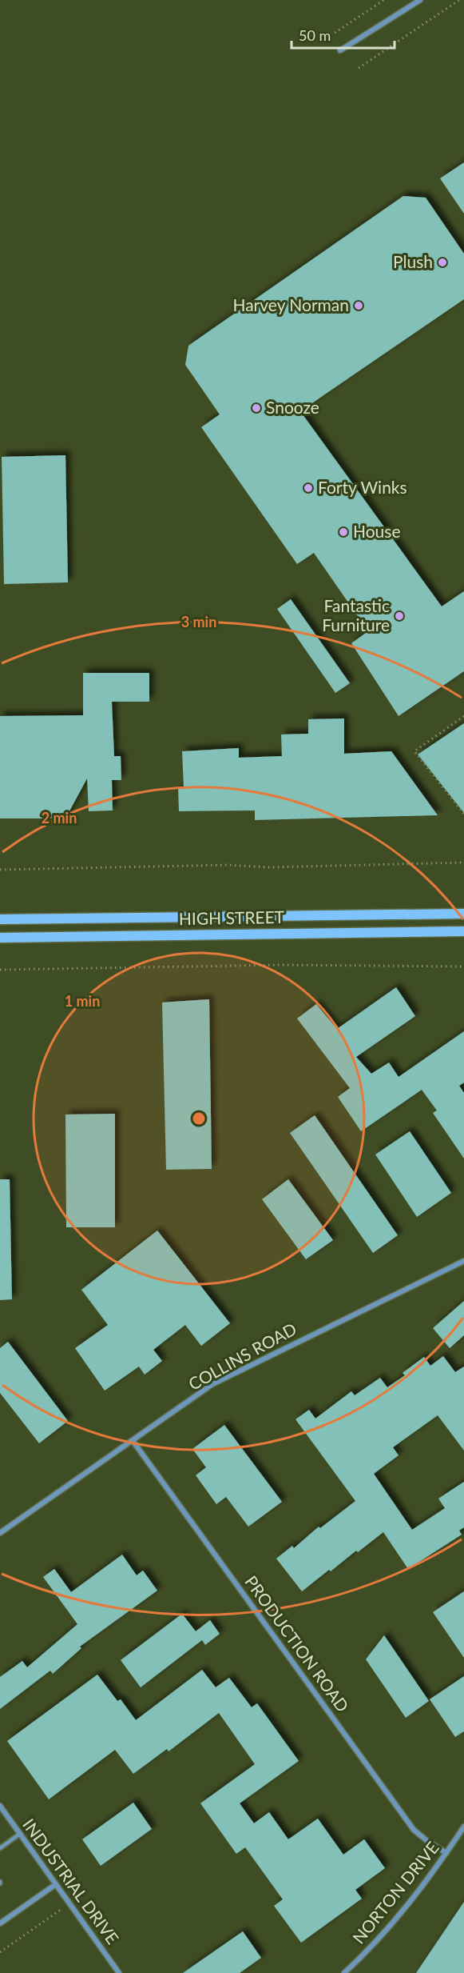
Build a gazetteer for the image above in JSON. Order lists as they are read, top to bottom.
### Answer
{
  "streets": {
    "main road": ["HIGH STREET"],
    "street": [
      "COLLINS ROAD",
      "PRODUCTION ROAD",
      "INDUSTRIAL DRIVE",
      "NORTON DRIVE"
    ]
  },
  "crossings": [
    ["COLLINS ROAD", "PRODUCTION ROAD"],
    ["PRODUCTION ROAD", "NORTON DRIVE"]
  ],
  "places": [
    "Plush",
    "Harvey Norman",
    "Snooze",
    "Forty Winks",
    "House",
    "Fantastic Furniture"
  ],
  "scale_bar": "50 m",
  "rings": ["3 min", "2 min", "1 min"]
}
